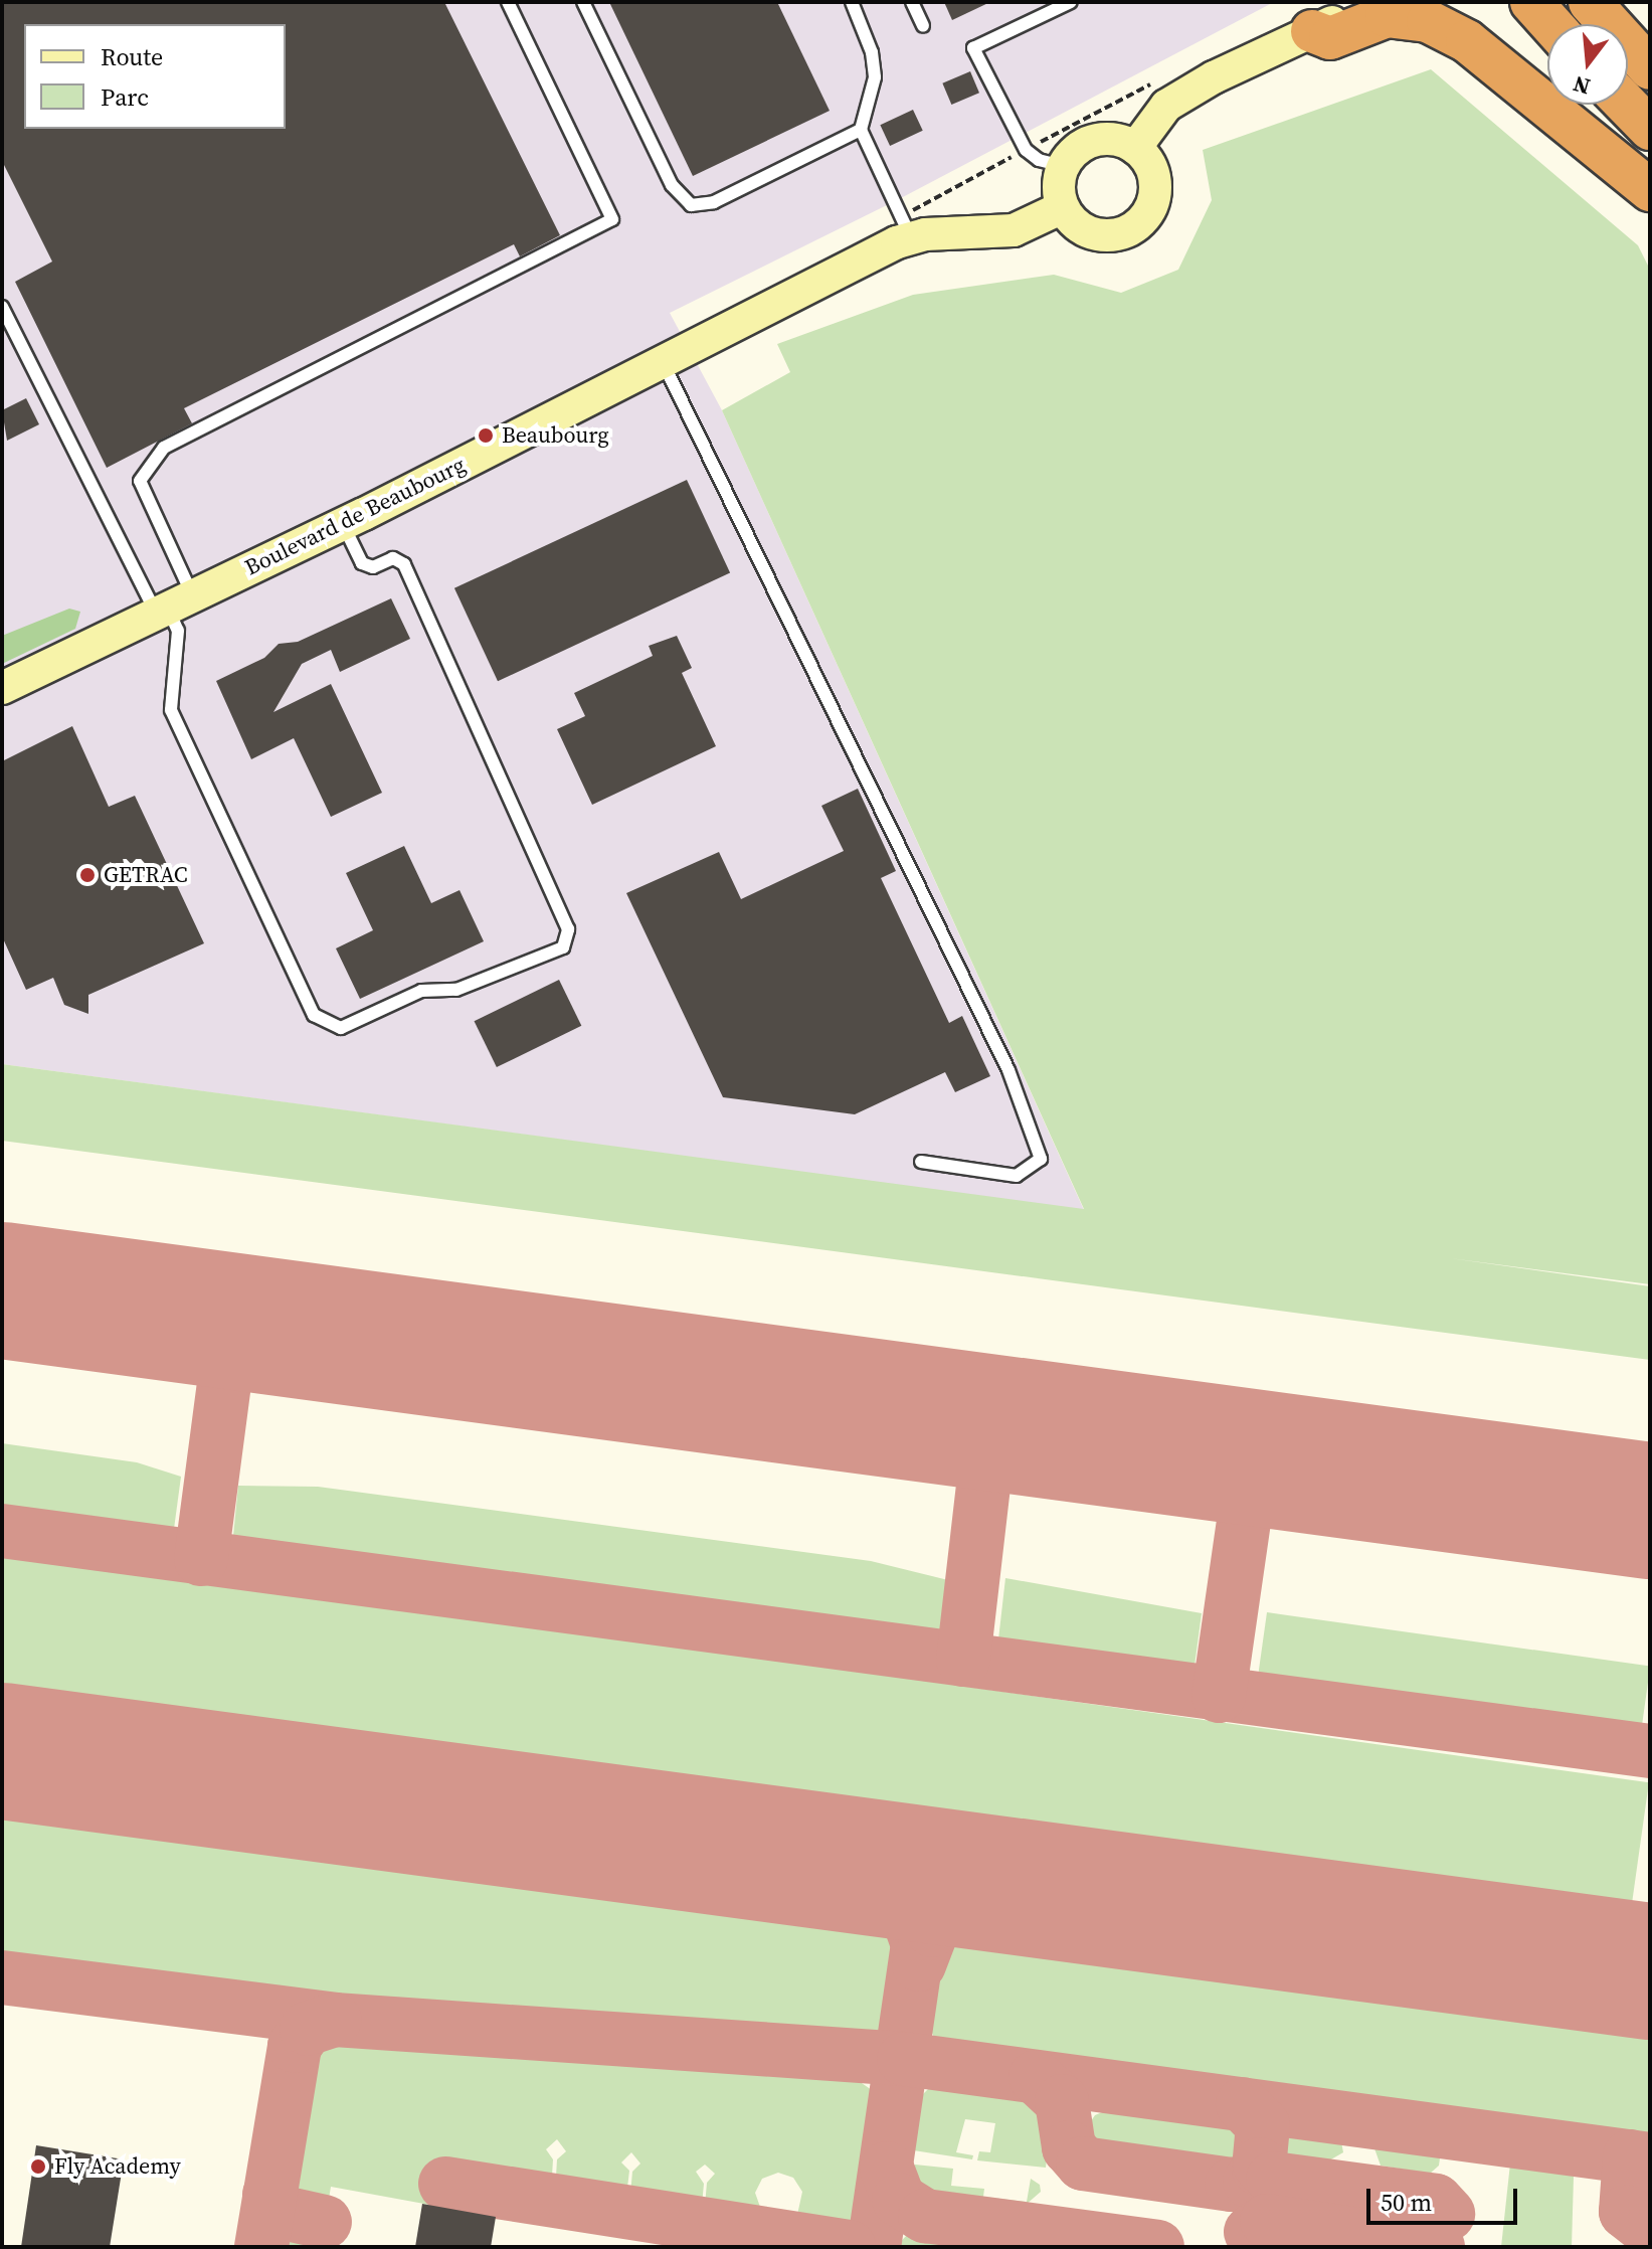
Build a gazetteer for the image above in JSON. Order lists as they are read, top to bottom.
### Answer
{
  "streets": {
    "main road": ["Boulevard de Beaubourg"]
  },
  "places": ["Beaubourg", "GETRAC", "Fly Academy"],
  "legend": ["Route", "Parc"],
  "scale_bar": "50 m",
  "north": "bottom"
}
